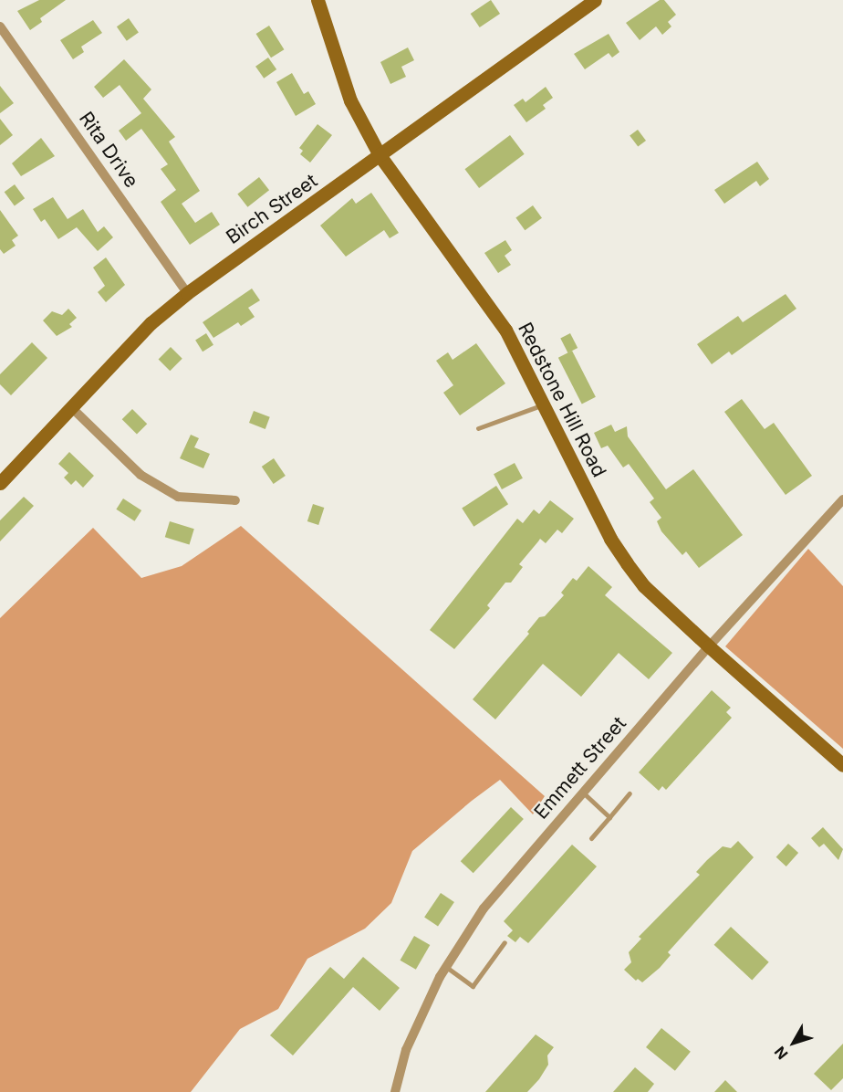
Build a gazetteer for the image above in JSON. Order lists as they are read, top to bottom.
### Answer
{
  "streets": {
    "main road": ["Birch Street", "Redstone Hill Road"],
    "street": ["Rita Drive", "Emmett Street"]
  },
  "crossings": [
    ["Rita Drive", "Birch Street"],
    ["Birch Street", "Redstone Hill Road"],
    ["Redstone Hill Road", "Emmett Street"]
  ],
  "north": "bottom left"
}
